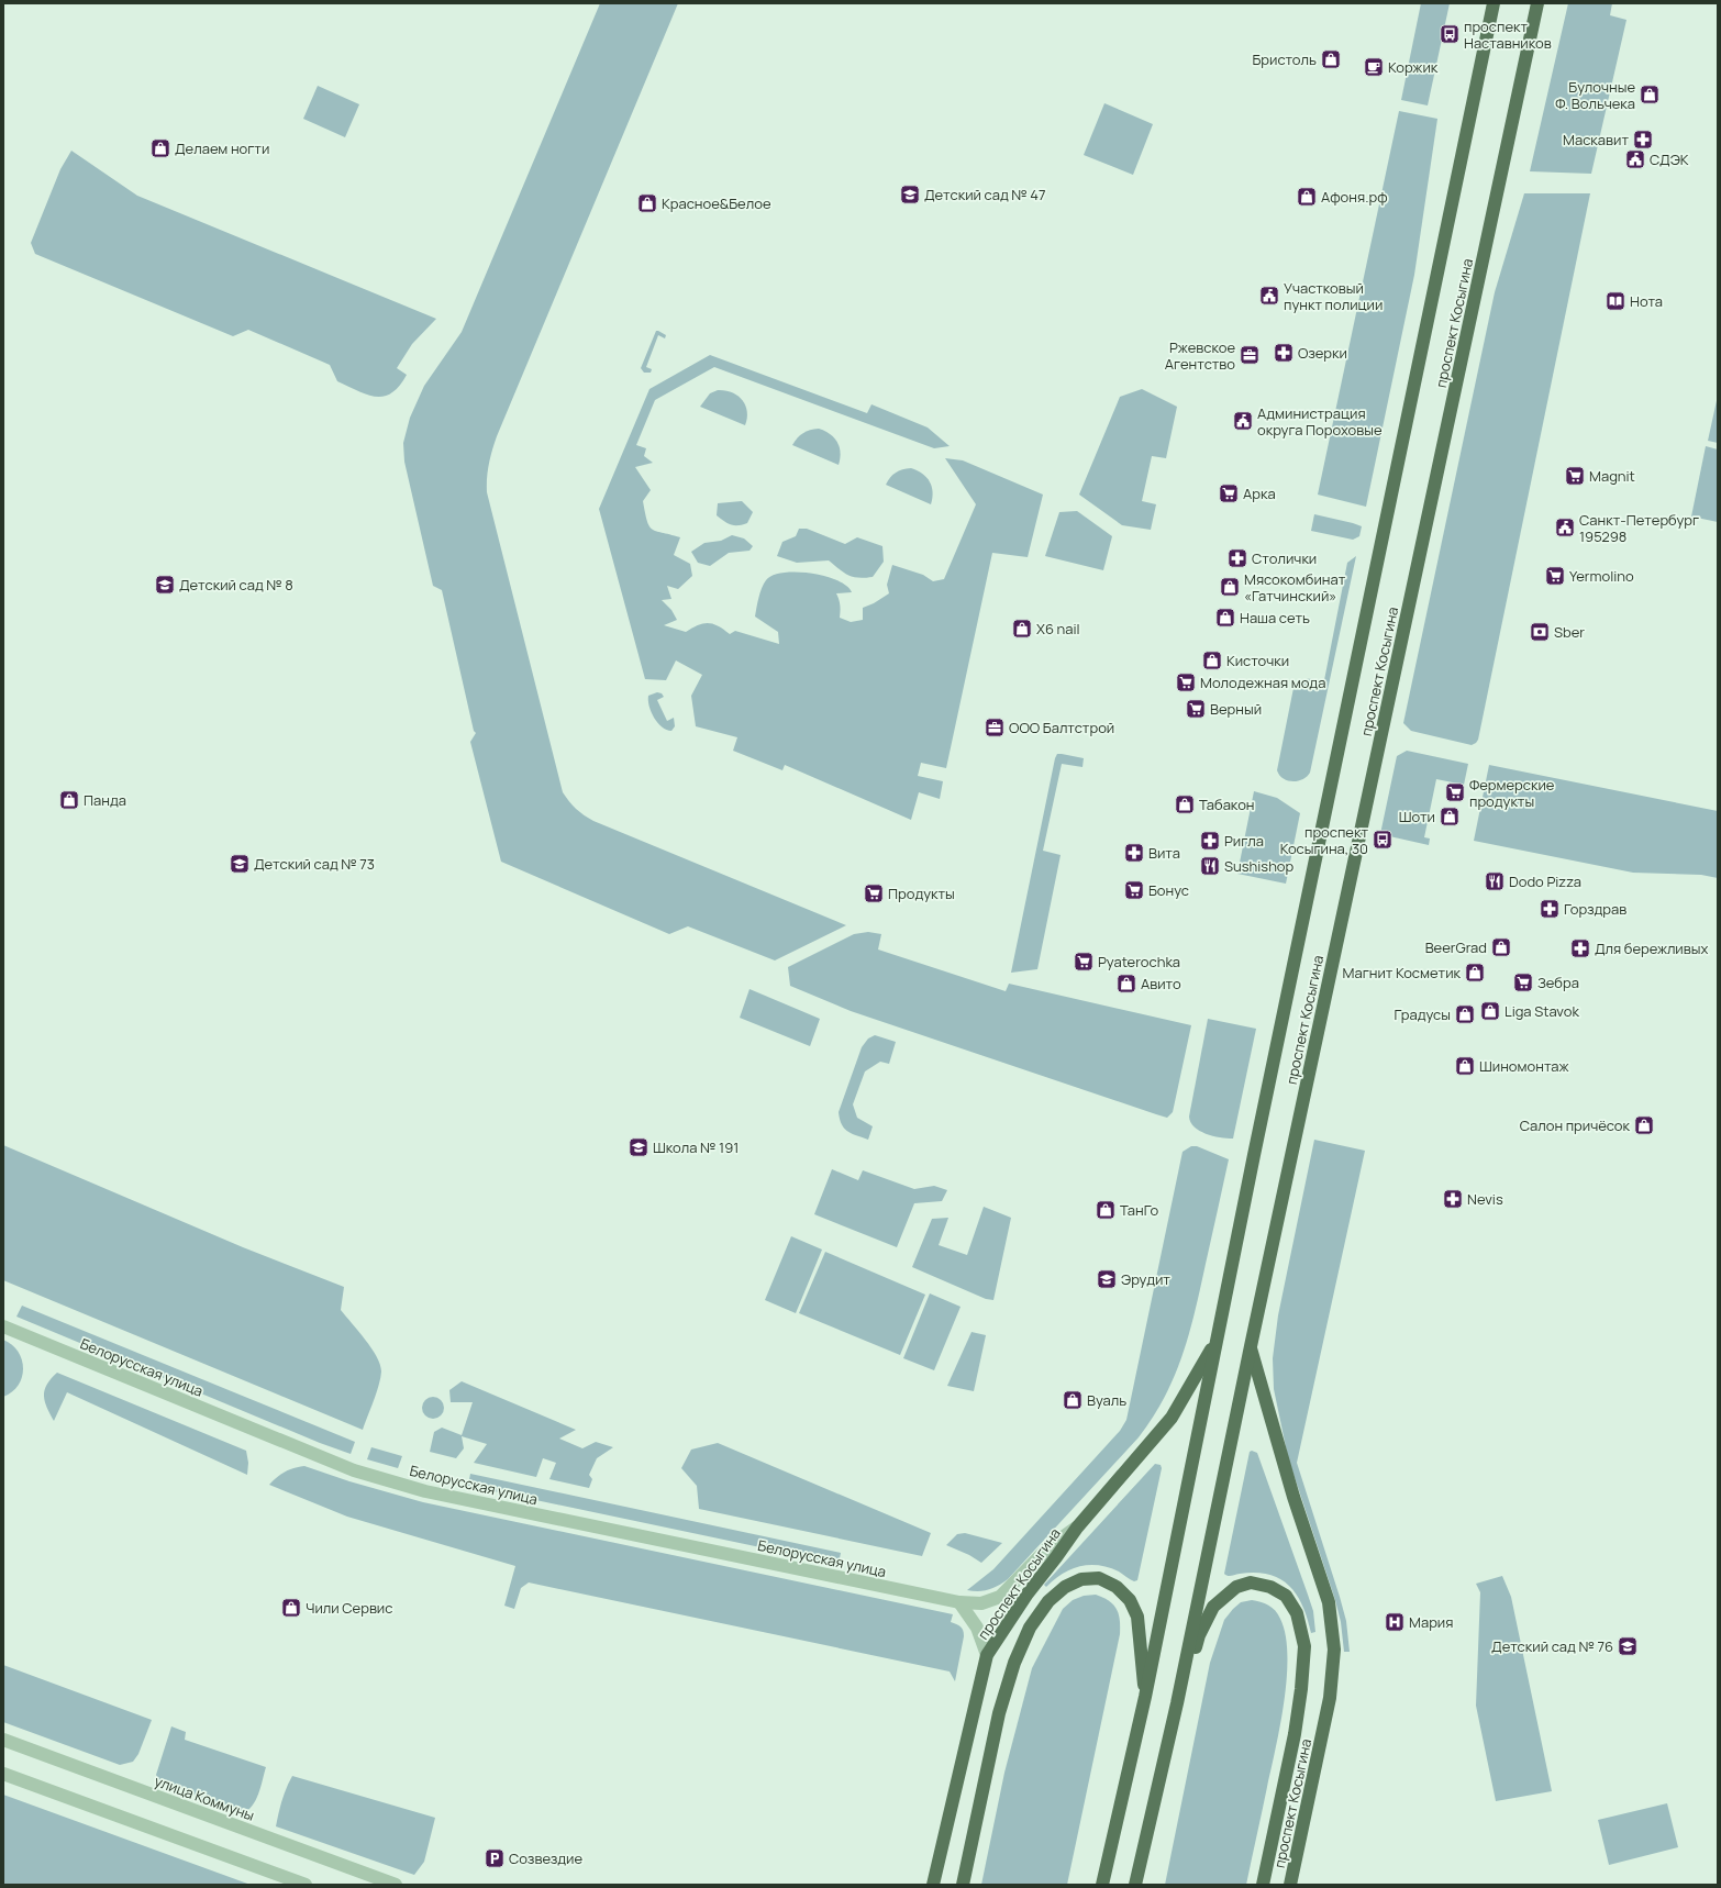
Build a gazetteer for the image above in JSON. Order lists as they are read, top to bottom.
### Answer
{
  "streets": {
    "main road": ["проспект Косыгина"],
    "street": ["Белорусская улица", "улица Коммуны"]
  },
  "crossings": [
    ["проспект Косыгина", "Белорусская улица"]
  ],
  "places": {
    "bus stop": ["проспект Наставников", "проспект Косыгина, 30"],
    "shop": [
      "Бристоль",
      "Булочные Ф. Вольчека",
      "Делаем ногти",
      "Афоня.рф",
      "Красное&Белое",
      "Мясокомбинат «Гатчинский»",
      "Наша сеть",
      "X6 nail",
      "Кисточки",
      "Панда",
      "Табакон",
      "Шоти",
      "BeerGrad",
      "Магнит Косметик",
      "Авито",
      "Liga Stavok",
      "Градусы",
      "Шиномонтаж",
      "Салон причёсок",
      "ТанГо",
      "Вуаль",
      "Чили Сервис"
    ],
    "cafe": ["Коржик"],
    "pharmacy": [
      "Маскавит",
      "Озерки",
      "Столички",
      "Ригла",
      "Вита",
      "Горздрав",
      "Для бережливых",
      "Nevis"
    ],
    "public building": [
      "СДЭК",
      "Участковый пункт полиции",
      "Администрация округа Пороховые",
      "Санкт-Петербург 195298"
    ],
    "school or university": [
      "Детский сад № 47",
      "Детский сад № 8",
      "Детский сад № 73",
      "Школа № 191",
      "Эрудит",
      "Детский сад № 76"
    ],
    "library": ["Нота"],
    "office": ["Ржевское Агентство", "ООО Балтстрой"],
    "supermarket": [
      "Magnit",
      "Арка",
      "Yermolino",
      "Молодежная мода",
      "Верный",
      "Фермерские продукты",
      "Бонус",
      "Продукты",
      "Pyaterochka",
      "Зебра"
    ],
    "bank": ["Sber"],
    "restaurant": ["Sushishop", "Dodo Pizza"],
    "hospital": ["Мария"],
    "parking": ["Созвездие"]
  }
}
